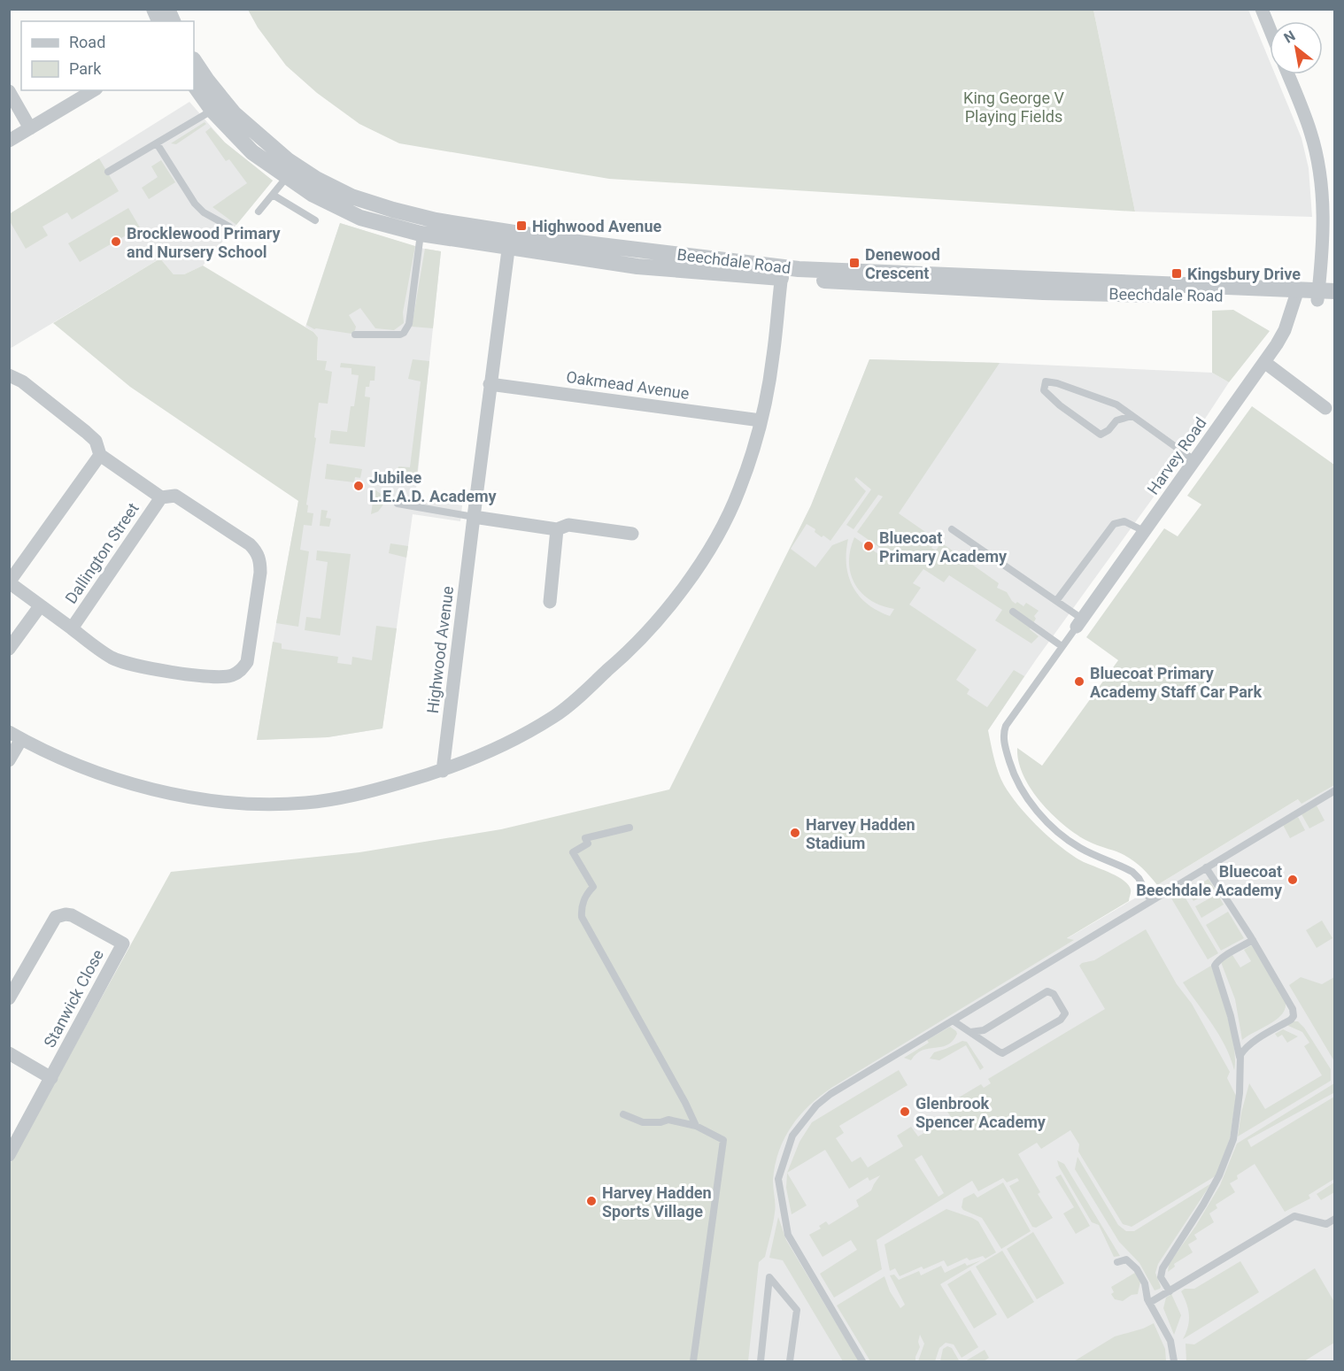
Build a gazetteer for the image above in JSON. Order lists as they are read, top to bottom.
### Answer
{
  "streets": {
    "street": [
      "Beechdale Road",
      "Oakmead Avenue",
      "Harvey Road",
      "Dallington Street",
      "Highwood Avenue",
      "Stanwick Close"
    ]
  },
  "crossings": [
    ["Beechdale Road", "Harvey Road"],
    ["Beechdale Road", "Highwood Avenue"],
    ["Oakmead Avenue", "Highwood Avenue"]
  ],
  "parks": ["King George V Playing Fields"],
  "places": {
    "transit": ["Highwood Avenue", "Denewood Crescent", "Kingsbury Drive"],
    "other": [
      "Brocklewood Primary and Nursery School",
      "Jubilee L.E.A.D. Academy",
      "Bluecoat Primary Academy",
      "Bluecoat Primary Academy Staff Car Park",
      "Harvey Hadden Stadium",
      "Bluecoat Beechdale Academy",
      "Glenbrook Spencer Academy",
      "Harvey Hadden Sports Village"
    ]
  },
  "legend": ["Road", "Park"],
  "north": "top left"
}
